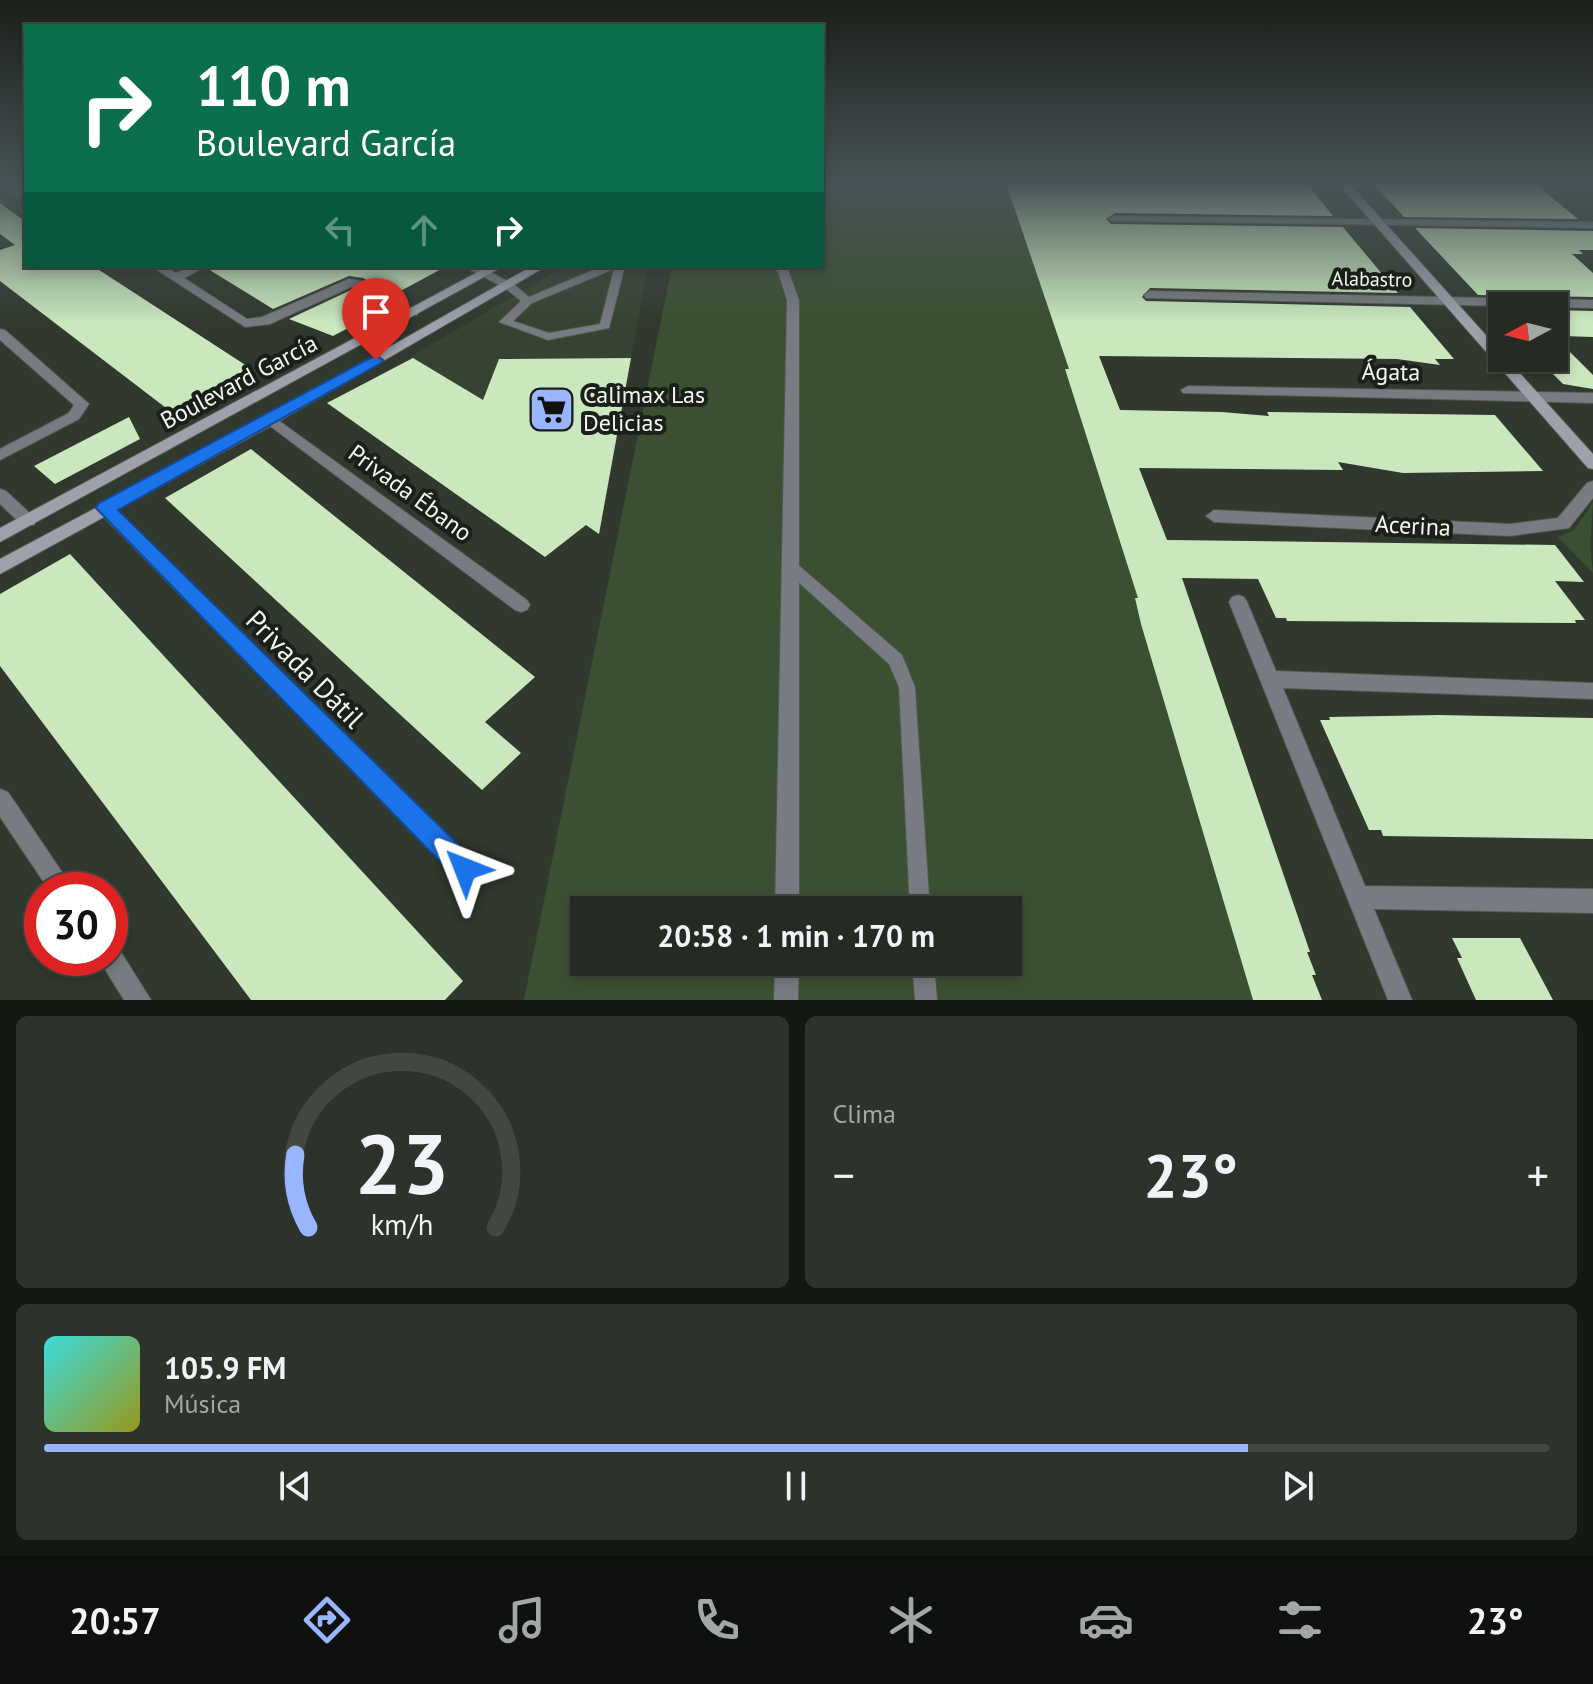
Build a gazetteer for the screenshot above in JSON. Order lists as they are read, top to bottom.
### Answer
{
  "streets": {
    "main road": ["Boulevard García"],
    "street": [
      "Alabastro",
      "Ágata",
      "Privada Ébano",
      "Acerina",
      "Privada Dátil"
    ]
  },
  "crossings": [
    ["Boulevard García", "Privada Ébano"],
    ["Boulevard García", "Privada Dátil"]
  ],
  "places": {
    "supermarket": ["Calimax Las Delicias"]
  },
  "north": "left",
  "page": {
    "turn": ["110 m", "Boulevard García"],
    "limit": "30",
    "trip": "20:58 · 1 min · 170 m",
    "tile": "Clima",
    "heat": ["−", "23°", "+"],
    "song": ["105.9 FM", "Música"],
    "tabs": ["20:57", "23°"],
    "gauge": ["23", "km/h"]
  }
}
